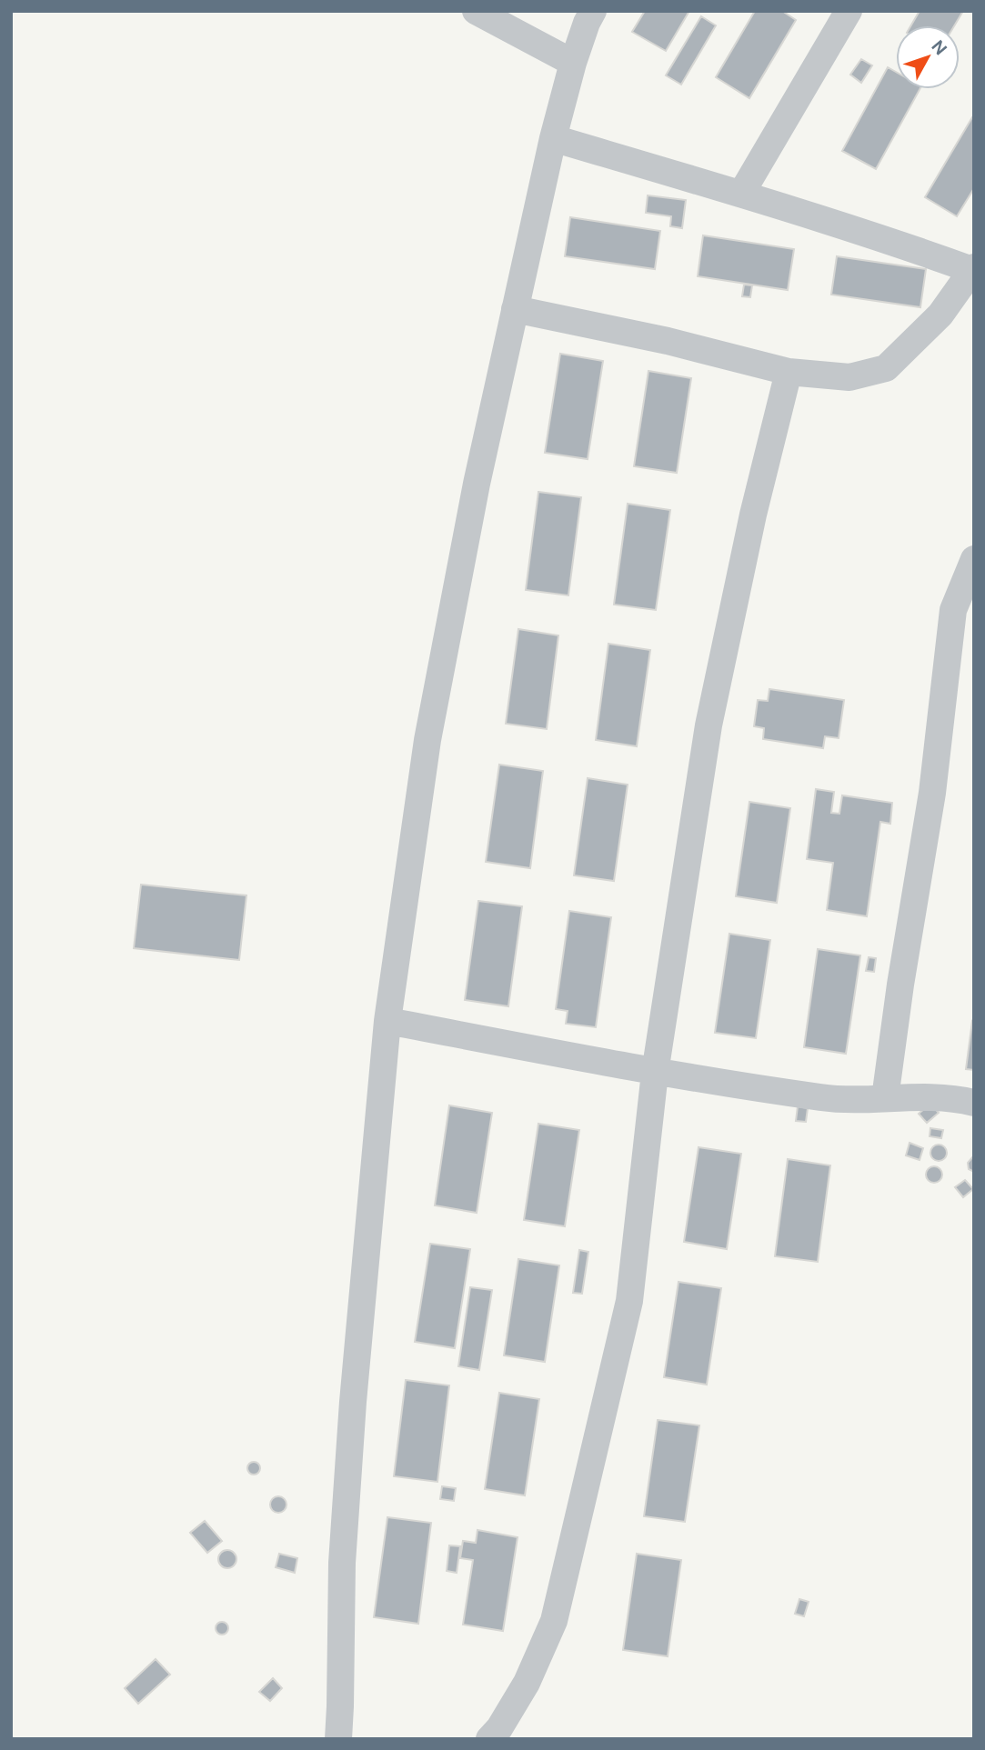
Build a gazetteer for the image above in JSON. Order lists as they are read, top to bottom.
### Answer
{
  "north": "top right"
}
